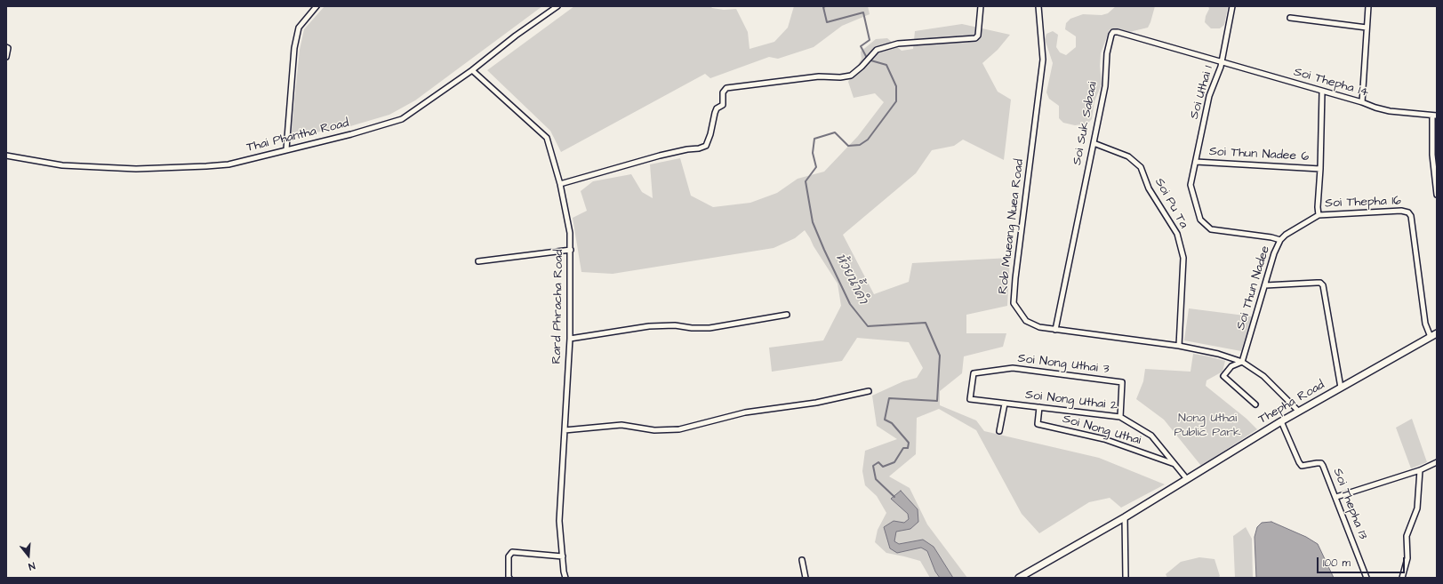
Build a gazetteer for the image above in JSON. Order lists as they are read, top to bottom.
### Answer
{
  "streets": {
    "street": [
      "Soi Thepha 14",
      "Soi Uthai 1",
      "Soi Suk Sabaai",
      "Thai Phantha Road",
      "Soi Thun Nadee 6",
      "Soi Thepha 16",
      "Soi Pu Ta",
      "Rob Mueang Nuea Road",
      "Soi Thun Nadee",
      "Rard Phracha Road",
      "Soi Nong Uthai 3",
      "Soi Nong Uthai 2",
      "Thepha Road",
      "Soi Nong Uthai",
      "Soi Thepha 13"
    ]
  },
  "crossings": [
    ["Soi Thepha 14", "Soi Uthai 1"],
    ["Soi Thepha 14", "Soi Suk Sabaai"],
    ["Soi Uthai 1", "Soi Suk Sabaai"],
    ["Soi Uthai 1", "Soi Thun Nadee 6"],
    ["Soi Uthai 1", "Soi Thun Nadee"],
    ["Soi Suk Sabaai", "Soi Pu Ta"],
    ["Soi Suk Sabaai", "Rob Mueang Nuea Road"],
    ["Thai Phantha Road", "Rard Phracha Road"],
    ["Soi Thepha 16", "Soi Thun Nadee"],
    ["Soi Thepha 16", "Thepha Road"],
    ["Soi Pu Ta", "Rob Mueang Nuea Road"],
    ["Rob Mueang Nuea Road", "Soi Thun Nadee"],
    ["Rob Mueang Nuea Road", "Thepha Road"],
    ["Soi Nong Uthai 3", "Soi Nong Uthai 2"],
    ["Soi Nong Uthai 2", "Thepha Road"],
    ["Soi Nong Uthai 2", "Soi Nong Uthai"],
    ["Thepha Road", "Soi Thepha 13"]
  ],
  "water": ["ห้วยน้ำคำ"],
  "parks": ["Nong Uthai Public Park"],
  "scale_bar": "100 m",
  "north": "bottom"
}
